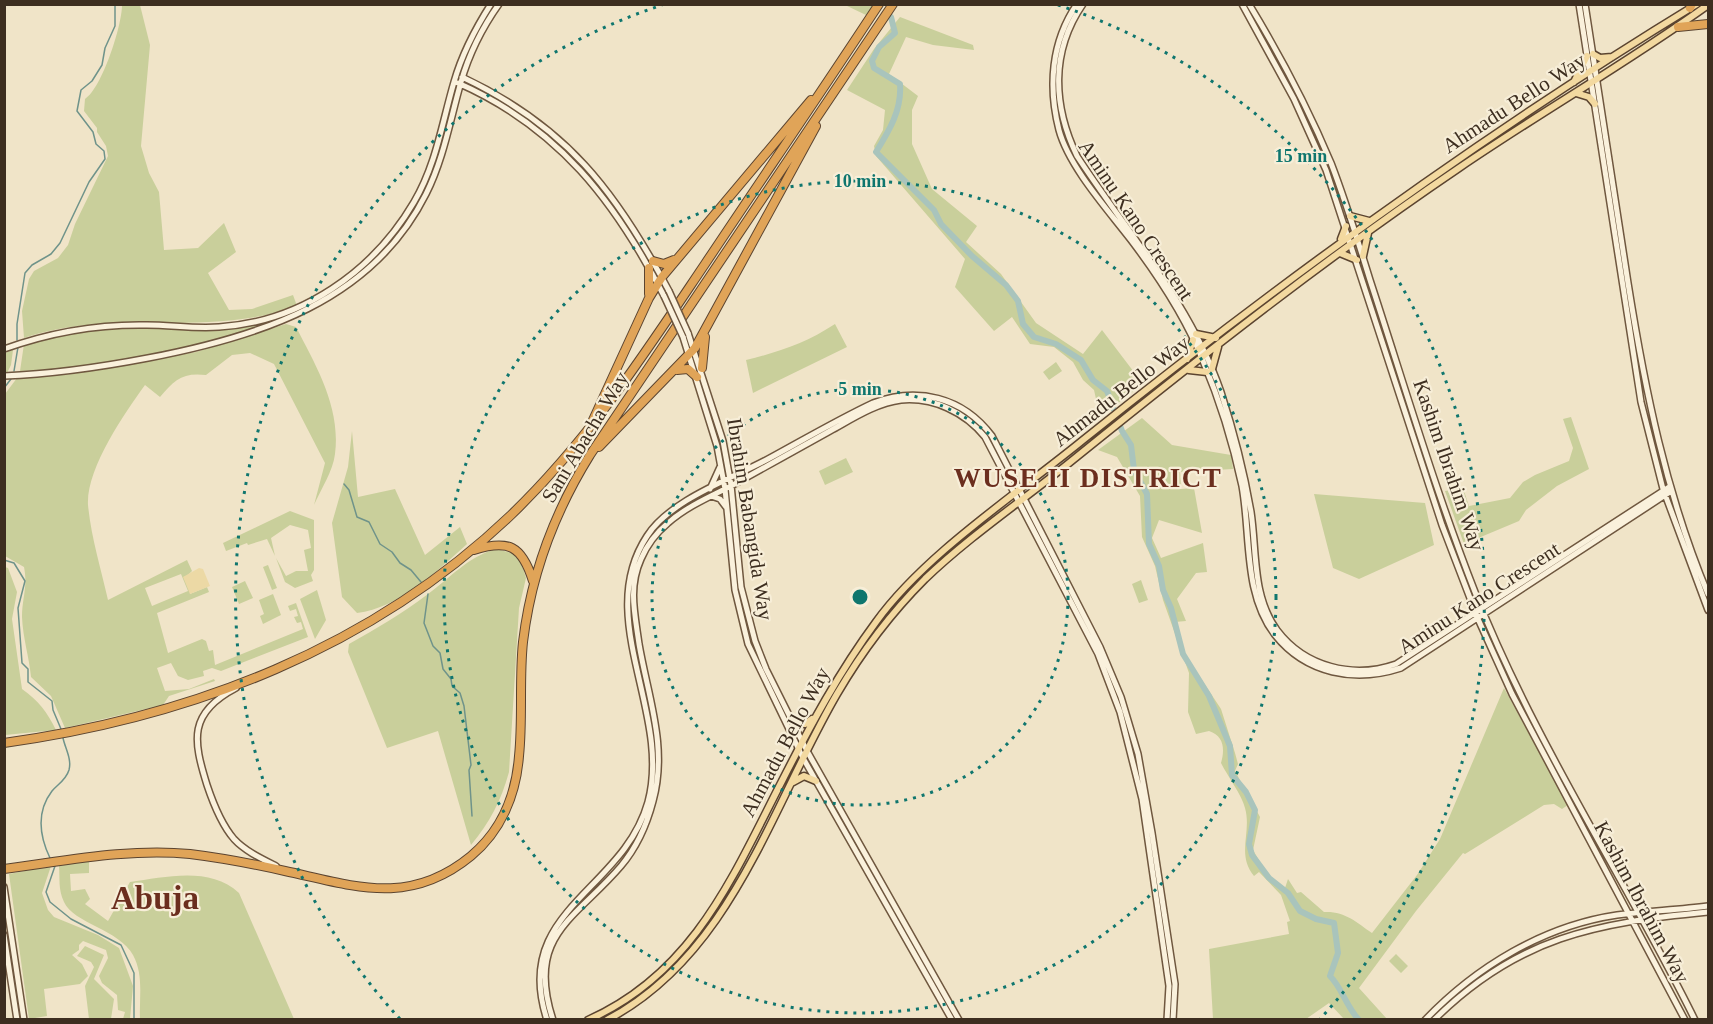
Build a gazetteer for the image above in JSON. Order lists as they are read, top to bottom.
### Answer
{
  "streets": {
    "highway": ["Sani Abacha Way"],
    "main road": [
      "Ahmadu Bello Way",
      "Aminu Kano Crescent",
      "Kashim Ibrahim Way",
      "Ibrahim Babangida Way"
    ]
  },
  "crossings": [
    ["Ahmadu Bello Way", "Aminu Kano Crescent"],
    ["Ahmadu Bello Way", "Kashim Ibrahim Way"],
    ["Ahmadu Bello Way", "Ibrahim Babangida Way"],
    ["Aminu Kano Crescent", "Kashim Ibrahim Way"]
  ],
  "districts": ["WUSE II DISTRICT", "Abuja"],
  "rings": ["15 min", "10 min", "5 min"]
}
